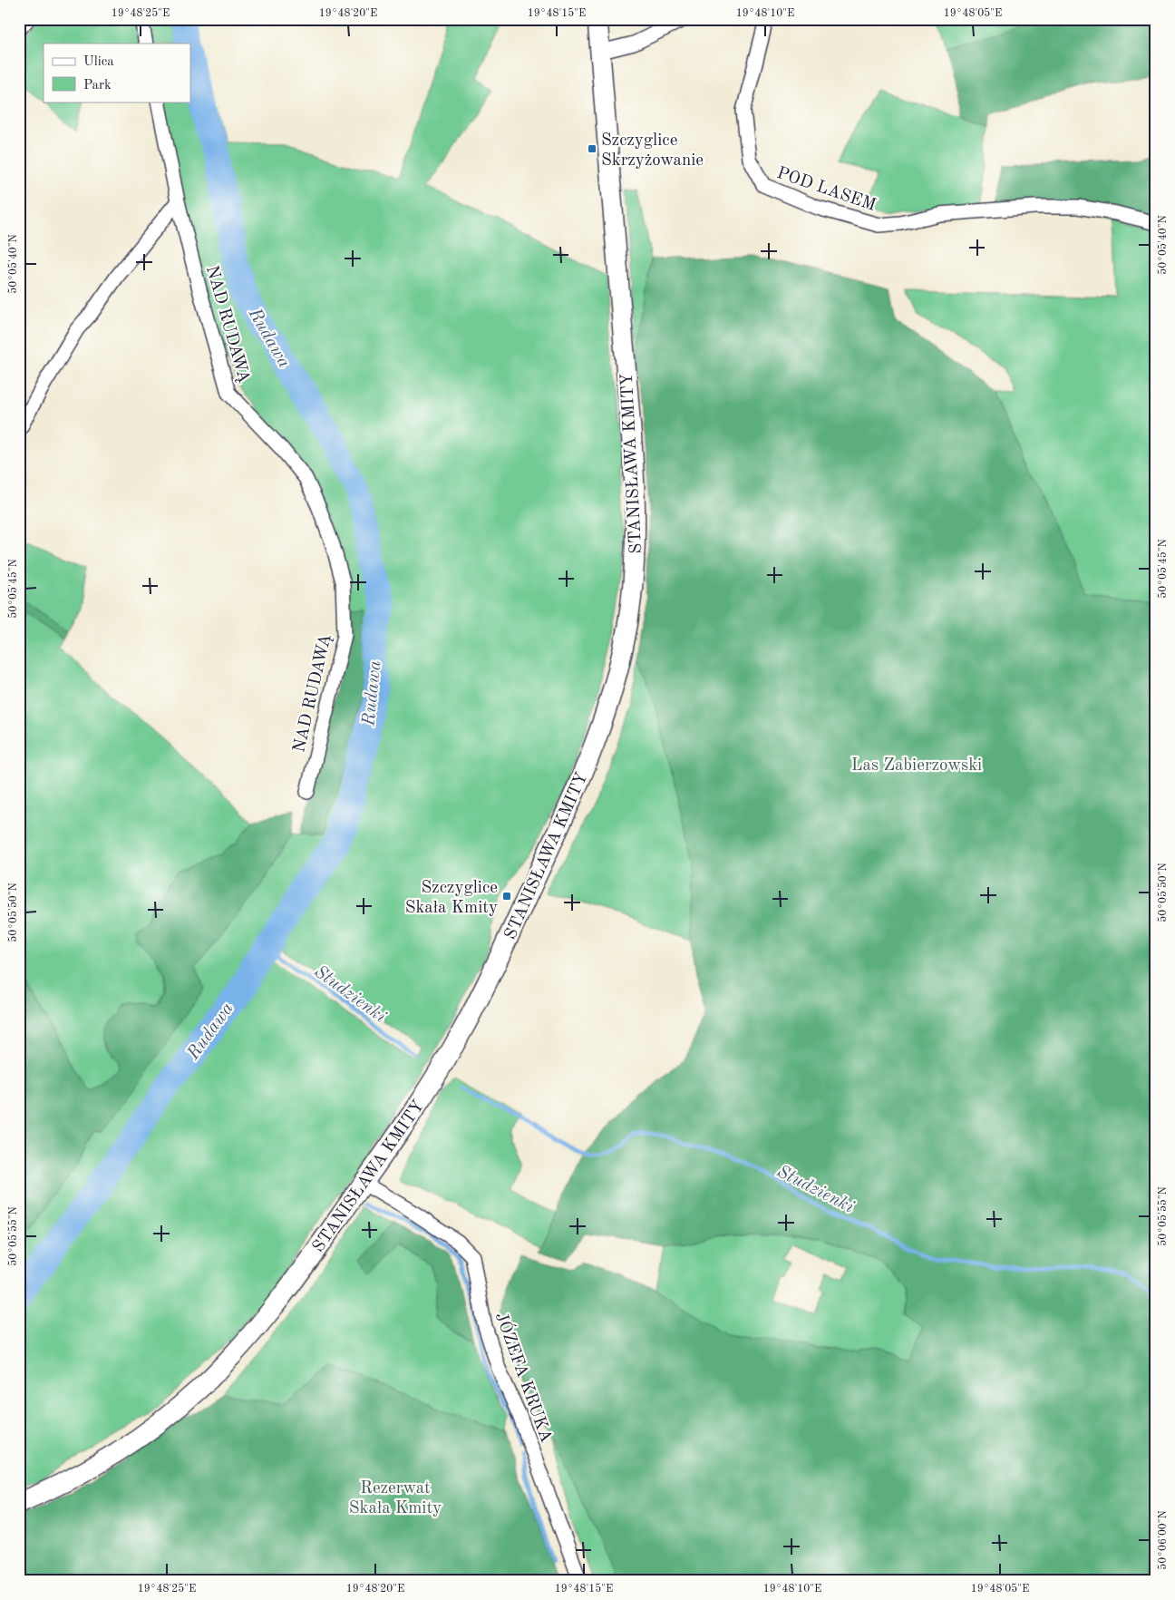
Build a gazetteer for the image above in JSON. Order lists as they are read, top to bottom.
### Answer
{
  "streets": {
    "main road": ["STANISŁAWA KMITY"],
    "street": ["POD LASEM", "NAD RUDAWĄ", "JÓZEFA KRUKA"]
  },
  "crossings": [
    ["STANISŁAWA KMITY", "JÓZEFA KRUKA"]
  ],
  "water": ["Rudawa", "Studzienki"],
  "parks": ["Las Zabierzowski", "Rezerwat Skała Kmity"],
  "places": {
    "transit": ["Szczyglice Skrzyżowanie", "Szczyglice Skała Kmity"]
  },
  "legend": ["Ulica", "Park"],
  "coordinates": [
    "19°48'25\"E",
    "19°48'20\"E",
    "19°48'15\"E",
    "19°48'10\"E",
    "19°48'05\"E",
    "50°05'40\"N",
    "50°05'45\"N",
    "50°05'50\"N",
    "50°05'55\"N",
    "50°06'00\"N"
  ]
}
